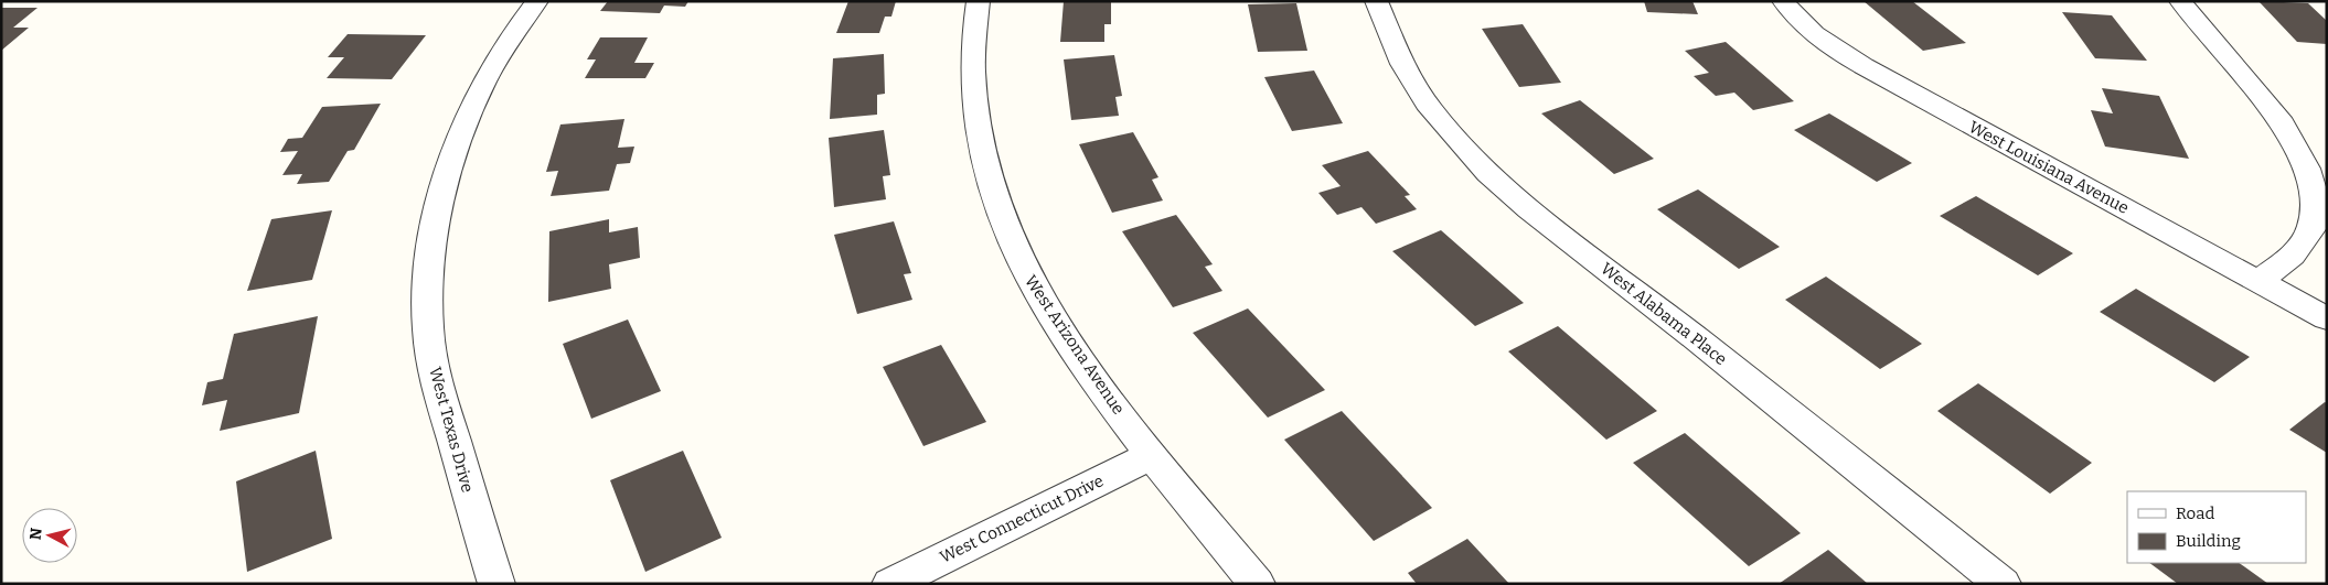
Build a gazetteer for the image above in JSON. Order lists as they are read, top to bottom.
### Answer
{
  "streets": {
    "street": [
      "West Louisiana Avenue",
      "West Alabama Place",
      "West Arizona Avenue",
      "West Texas Drive",
      "West Connecticut Drive"
    ]
  },
  "crossings": [
    ["West Arizona Avenue", "West Connecticut Drive"]
  ],
  "legend": ["Road", "Building"],
  "north": "left"
}
